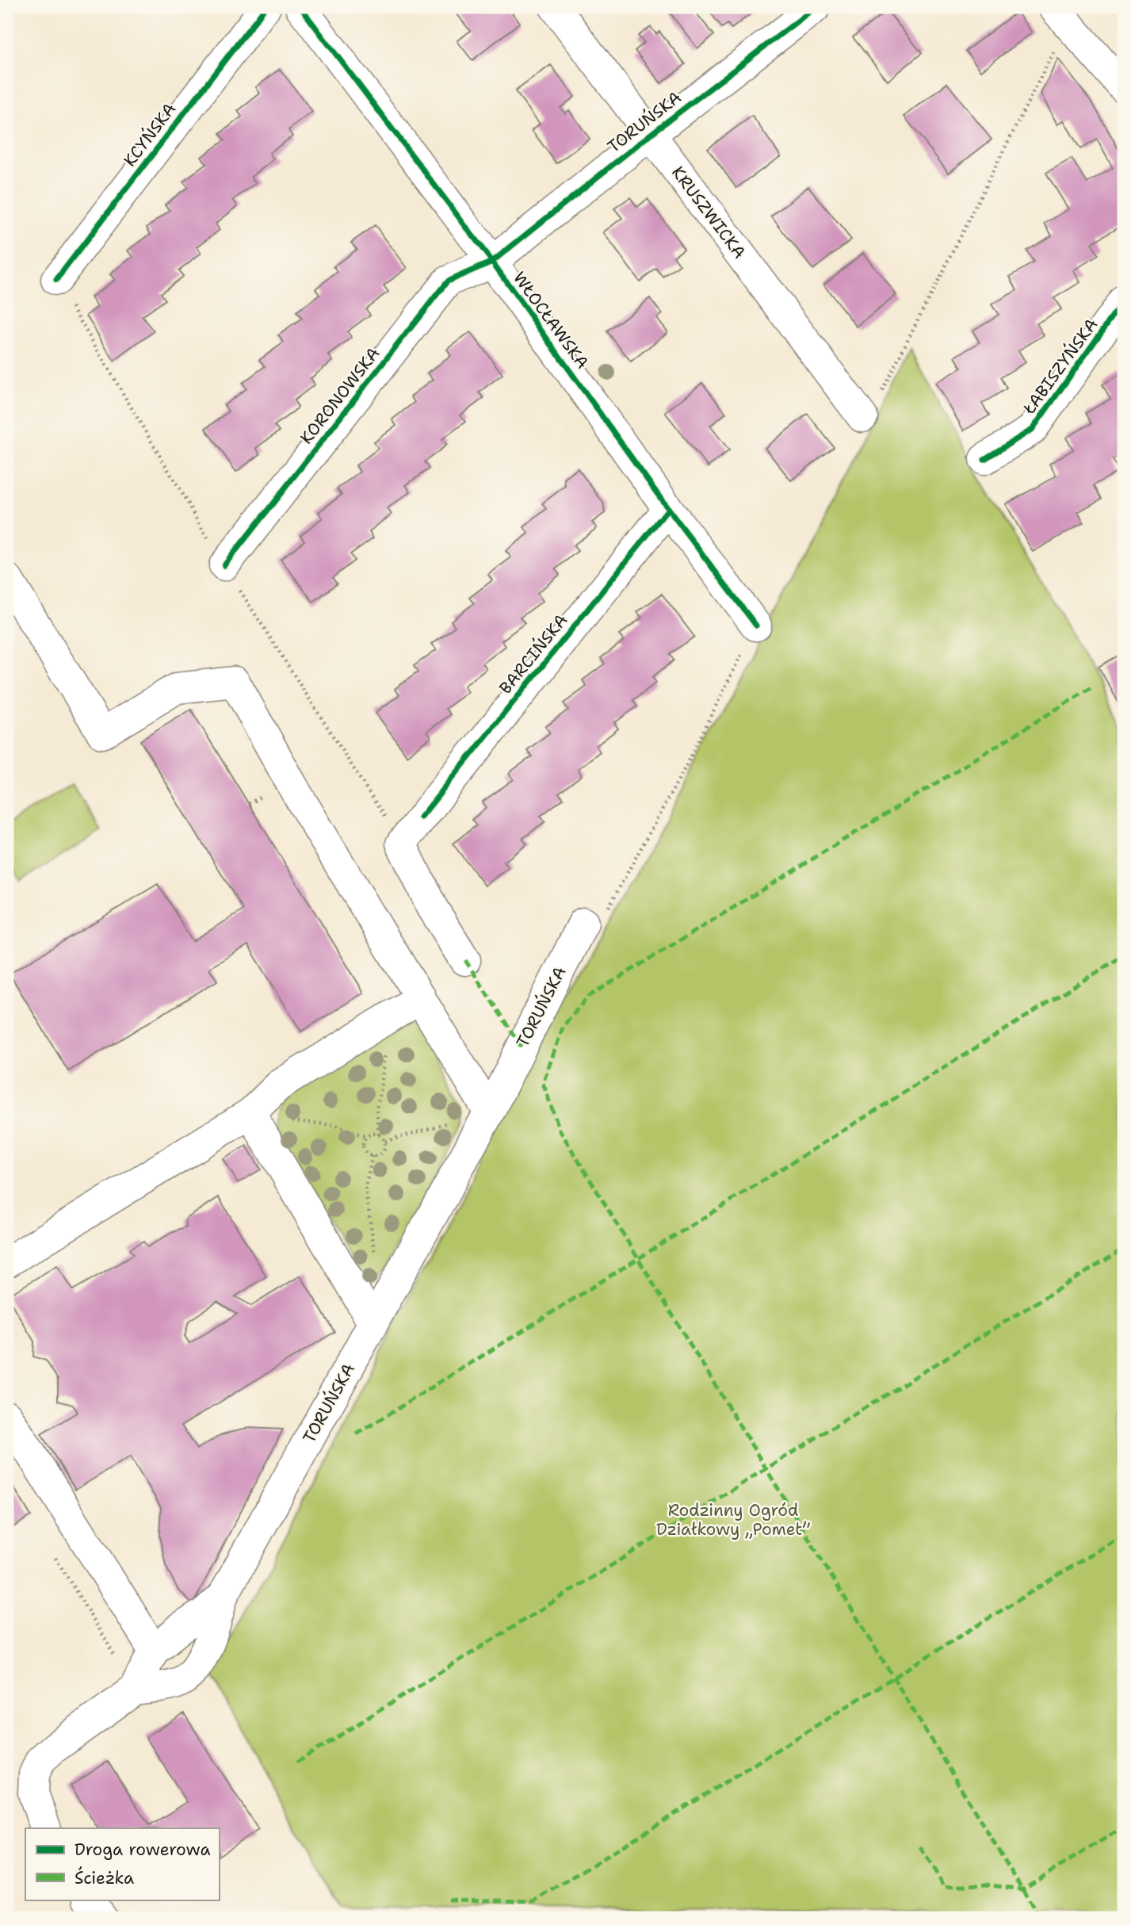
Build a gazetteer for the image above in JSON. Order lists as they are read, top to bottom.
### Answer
{
  "streets": {
    "street": [
      "TORUŃSKA",
      "KCYŃSKA",
      "KRUSZWICKA",
      "WŁOCŁAWSKA",
      "ŁABISZYŃSKA",
      "KORONOWSKA",
      "BARCIŃSKA"
    ]
  },
  "crossings": [
    ["TORUŃSKA", "KRUSZWICKA"],
    ["TORUŃSKA", "WŁOCŁAWSKA"],
    ["TORUŃSKA", "KORONOWSKA"],
    ["WŁOCŁAWSKA", "KORONOWSKA"],
    ["WŁOCŁAWSKA", "BARCIŃSKA"]
  ],
  "parks": ["Rodzinny Ogród Działkowy „Pomet”"],
  "legend": ["Droga rowerowa", "Ścieżka"]
}
